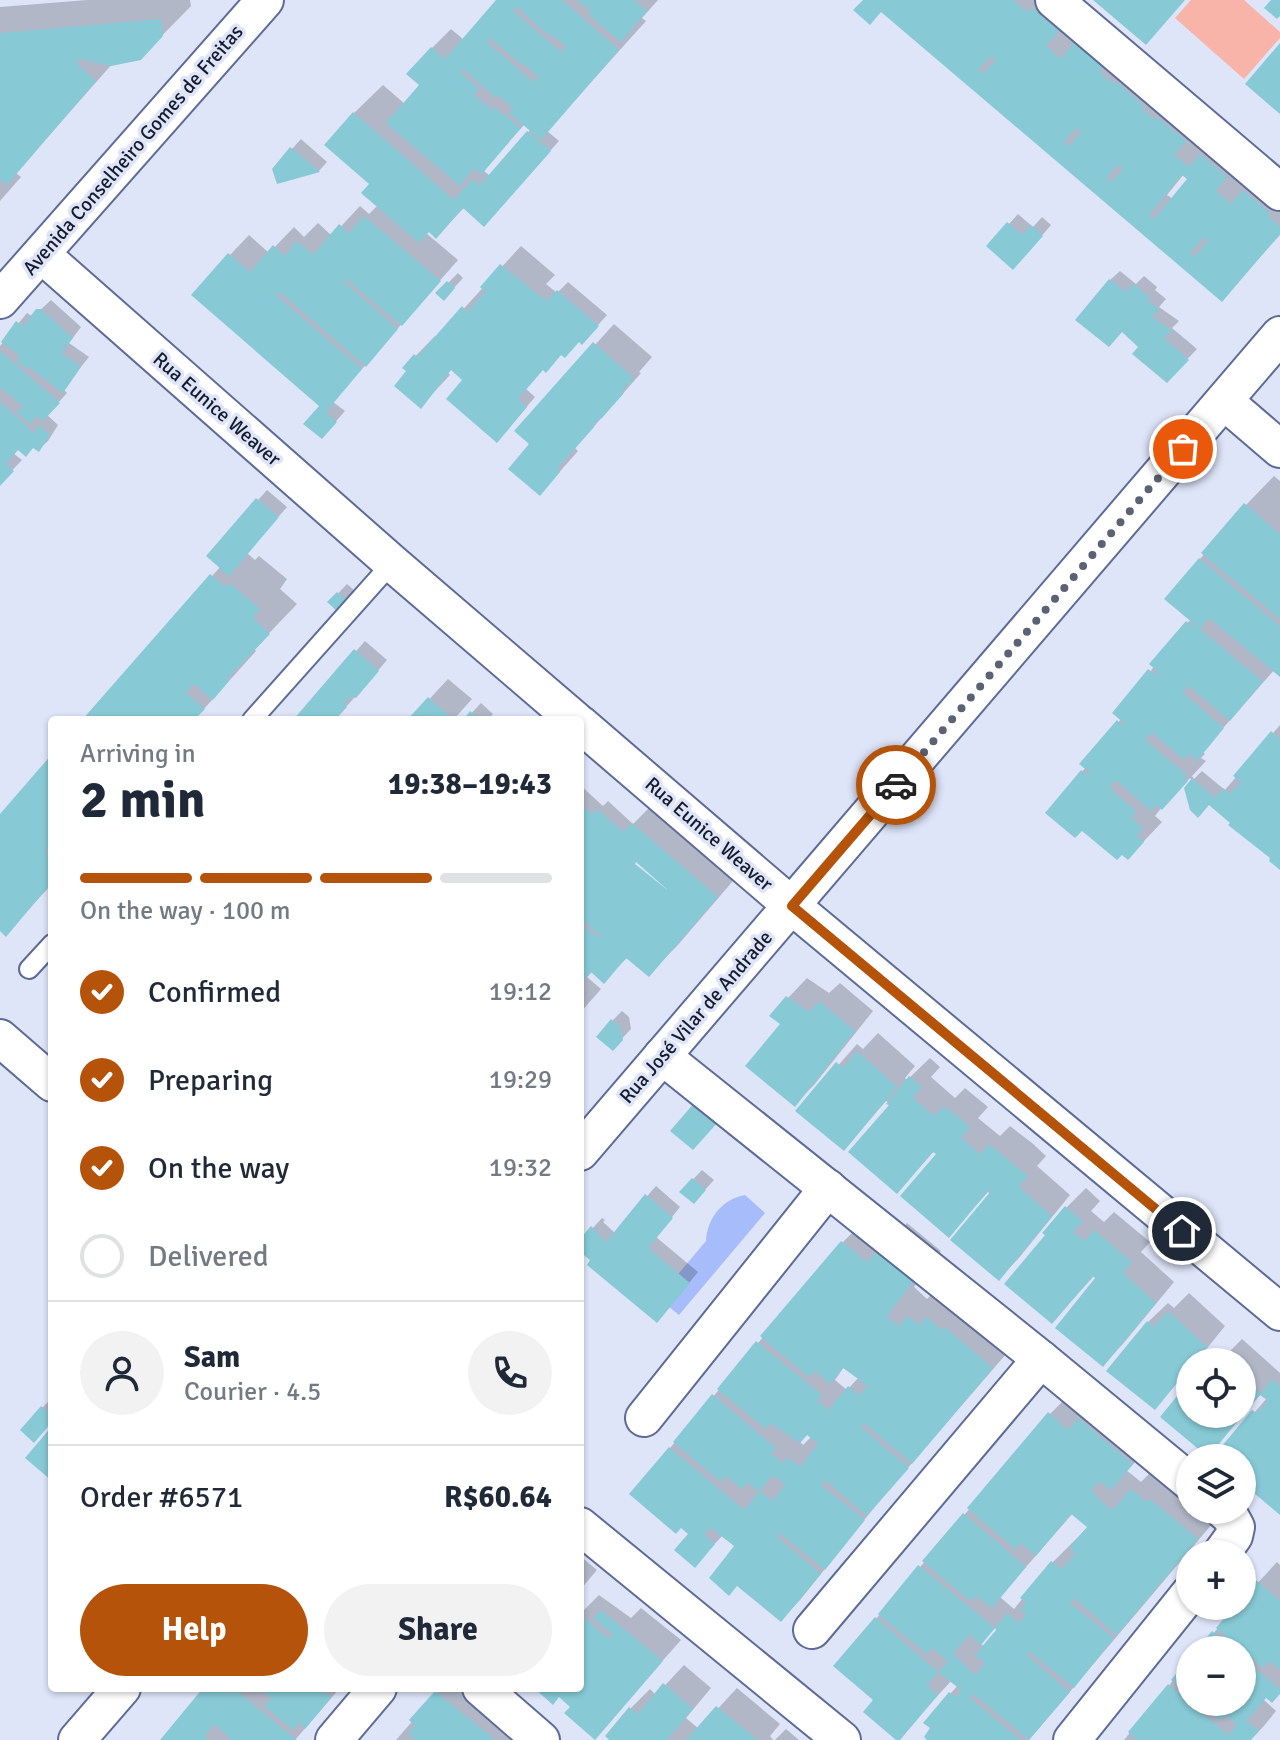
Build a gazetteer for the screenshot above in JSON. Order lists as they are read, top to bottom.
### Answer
{
  "streets": {
    "street": ["Avenida Conselheiro Gomes de Freitas", "Rua Eunice Weaver", "Rua José Vilar de Andrade"]
  },
  "crossings": [
    ["Avenida Conselheiro Gomes de Freitas", "Rua Eunice Weaver"],
    ["Rua Eunice Weaver", "Rua José Vilar de Andrade"]
  ],
  "page": {
    "heading": ["2 min", "Arriving in", "19:38–19:43"],
    "panel": [
      "Sam",
      "Courier · 4.5",
      "Order #6571",
      "R$60.64"
    ],
    "bar": "On the way · 100 m",
    "list": [
      ["Confirmed", "19:12"],
      ["Preparing", "19:29"],
      ["On the way", "19:32"],
      "Delivered"
    ],
    "map_buttons": ["+", "−"],
    "buttons": ["Help", "Share"]
  }
}
